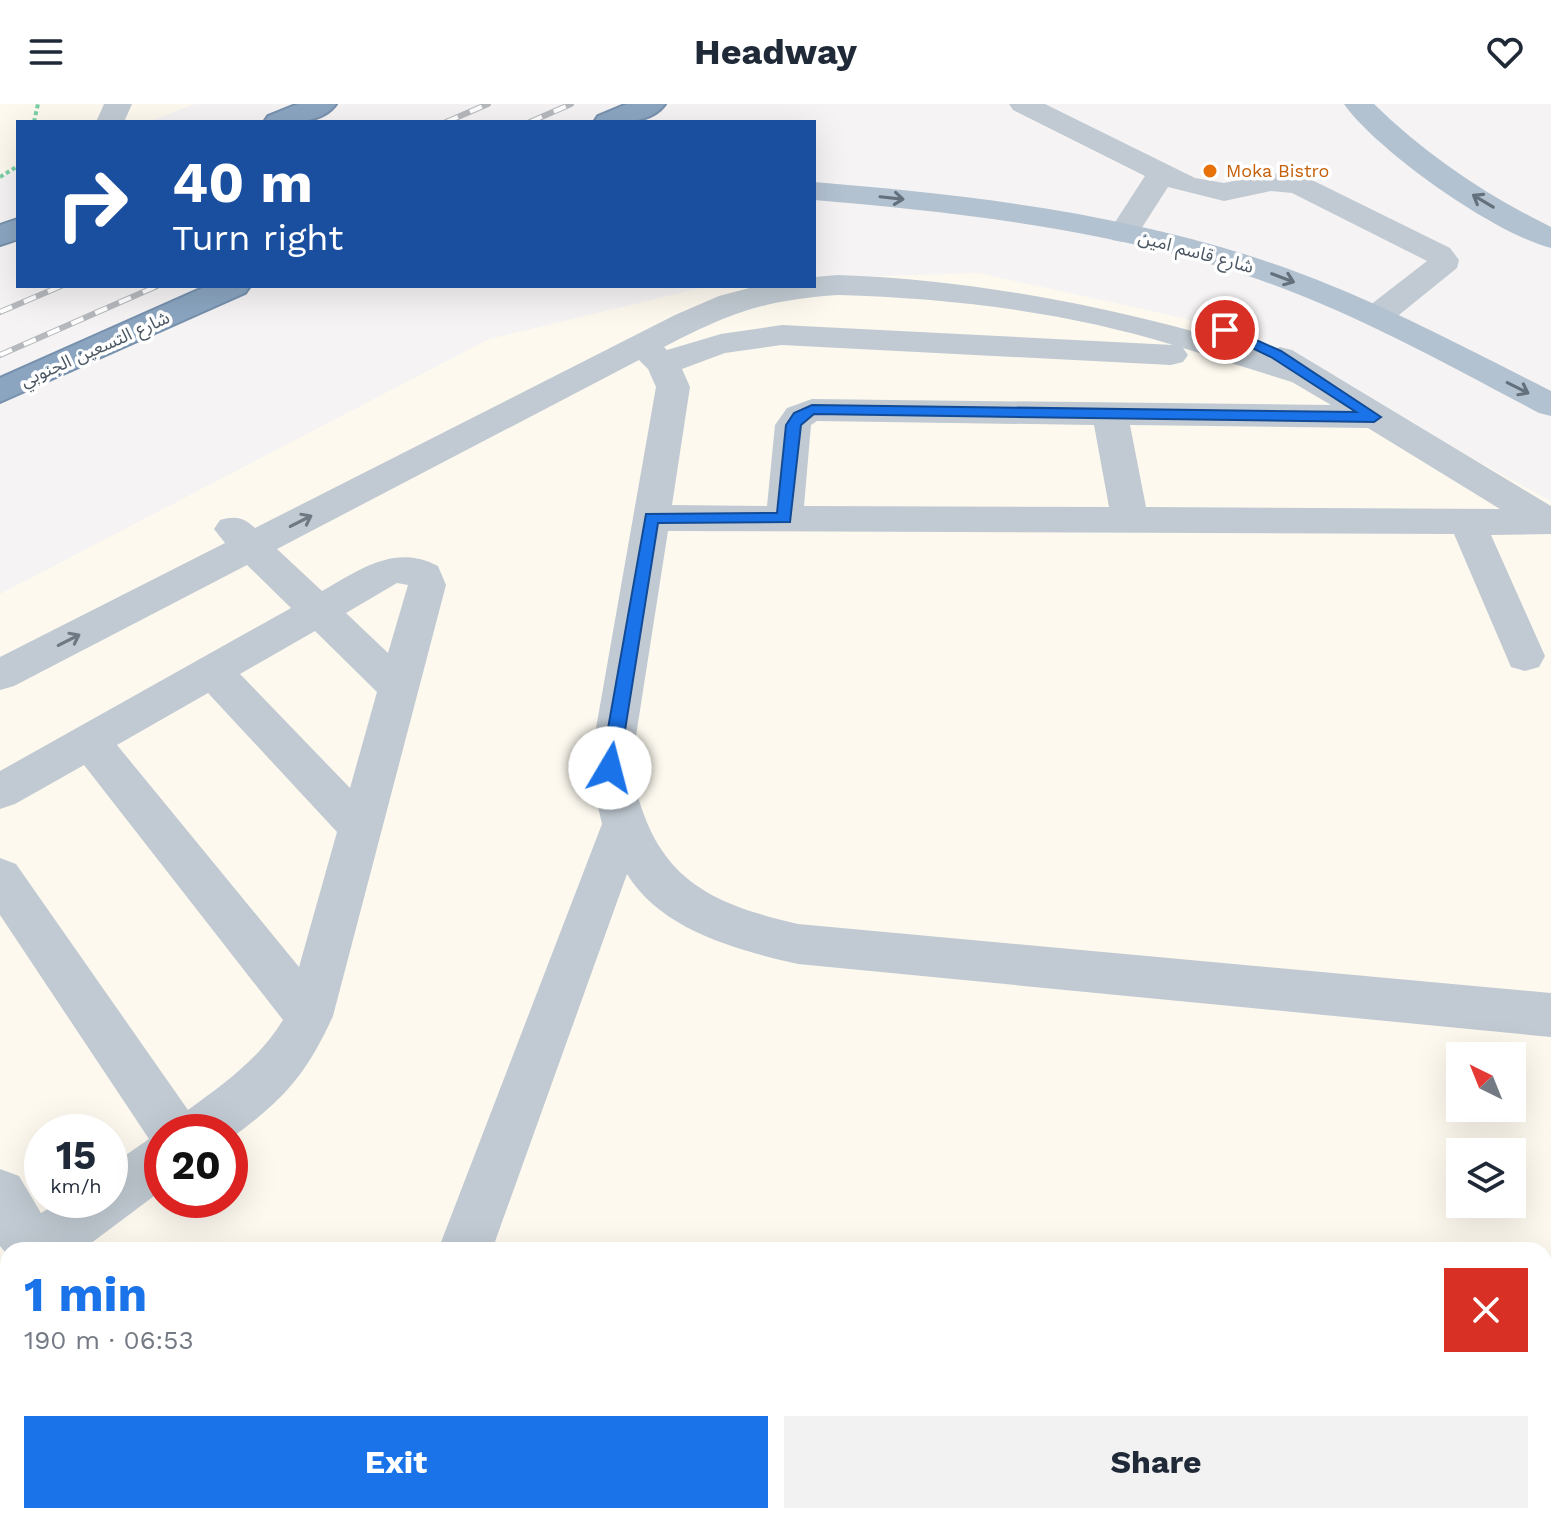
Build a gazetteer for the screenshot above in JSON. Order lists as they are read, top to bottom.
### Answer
{
  "streets": {
    "highway": ["شارع التسعين الجنوبي"],
    "main road": ["شارع قاسم امين"]
  },
  "one_way": ["شارع قاسم امين"],
  "places": ["Moka Bistro"],
  "north": "top left",
  "page": {
    "header": "Headway",
    "turn": ["40 m", "Turn right"],
    "speed": "15 km/h",
    "limit": "20",
    "heading": ["1 min", "190 m · 06:53"],
    "buttons": ["Exit", "Share"]
  }
}
